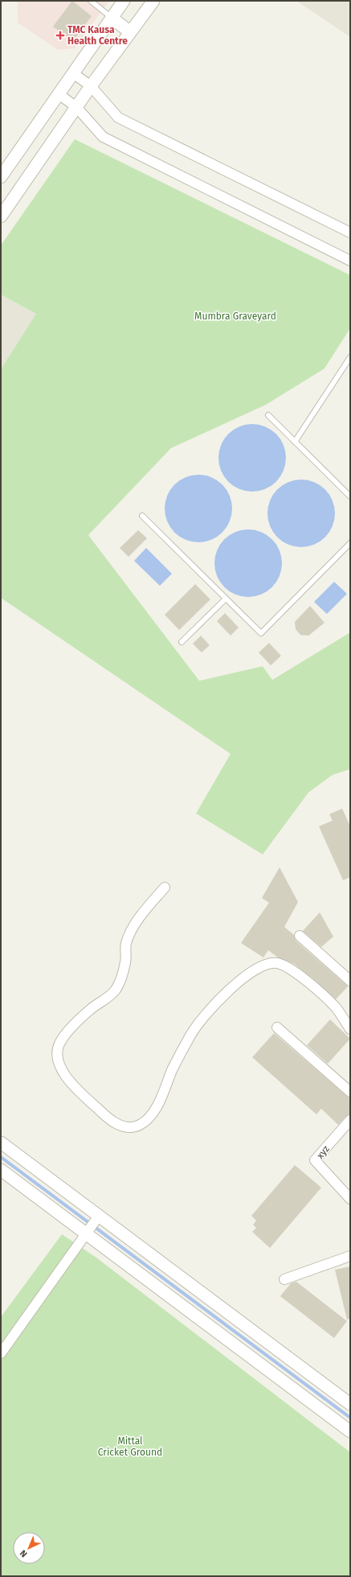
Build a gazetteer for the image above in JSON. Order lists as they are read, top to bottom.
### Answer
{
  "streets": {
    "street": ["xyz"]
  },
  "parks": ["Mumbra Graveyard", "Mittal Cricket Ground"],
  "places": {
    "health": ["TMC Kausa Health Centre"]
  },
  "north": "bottom left"
}
